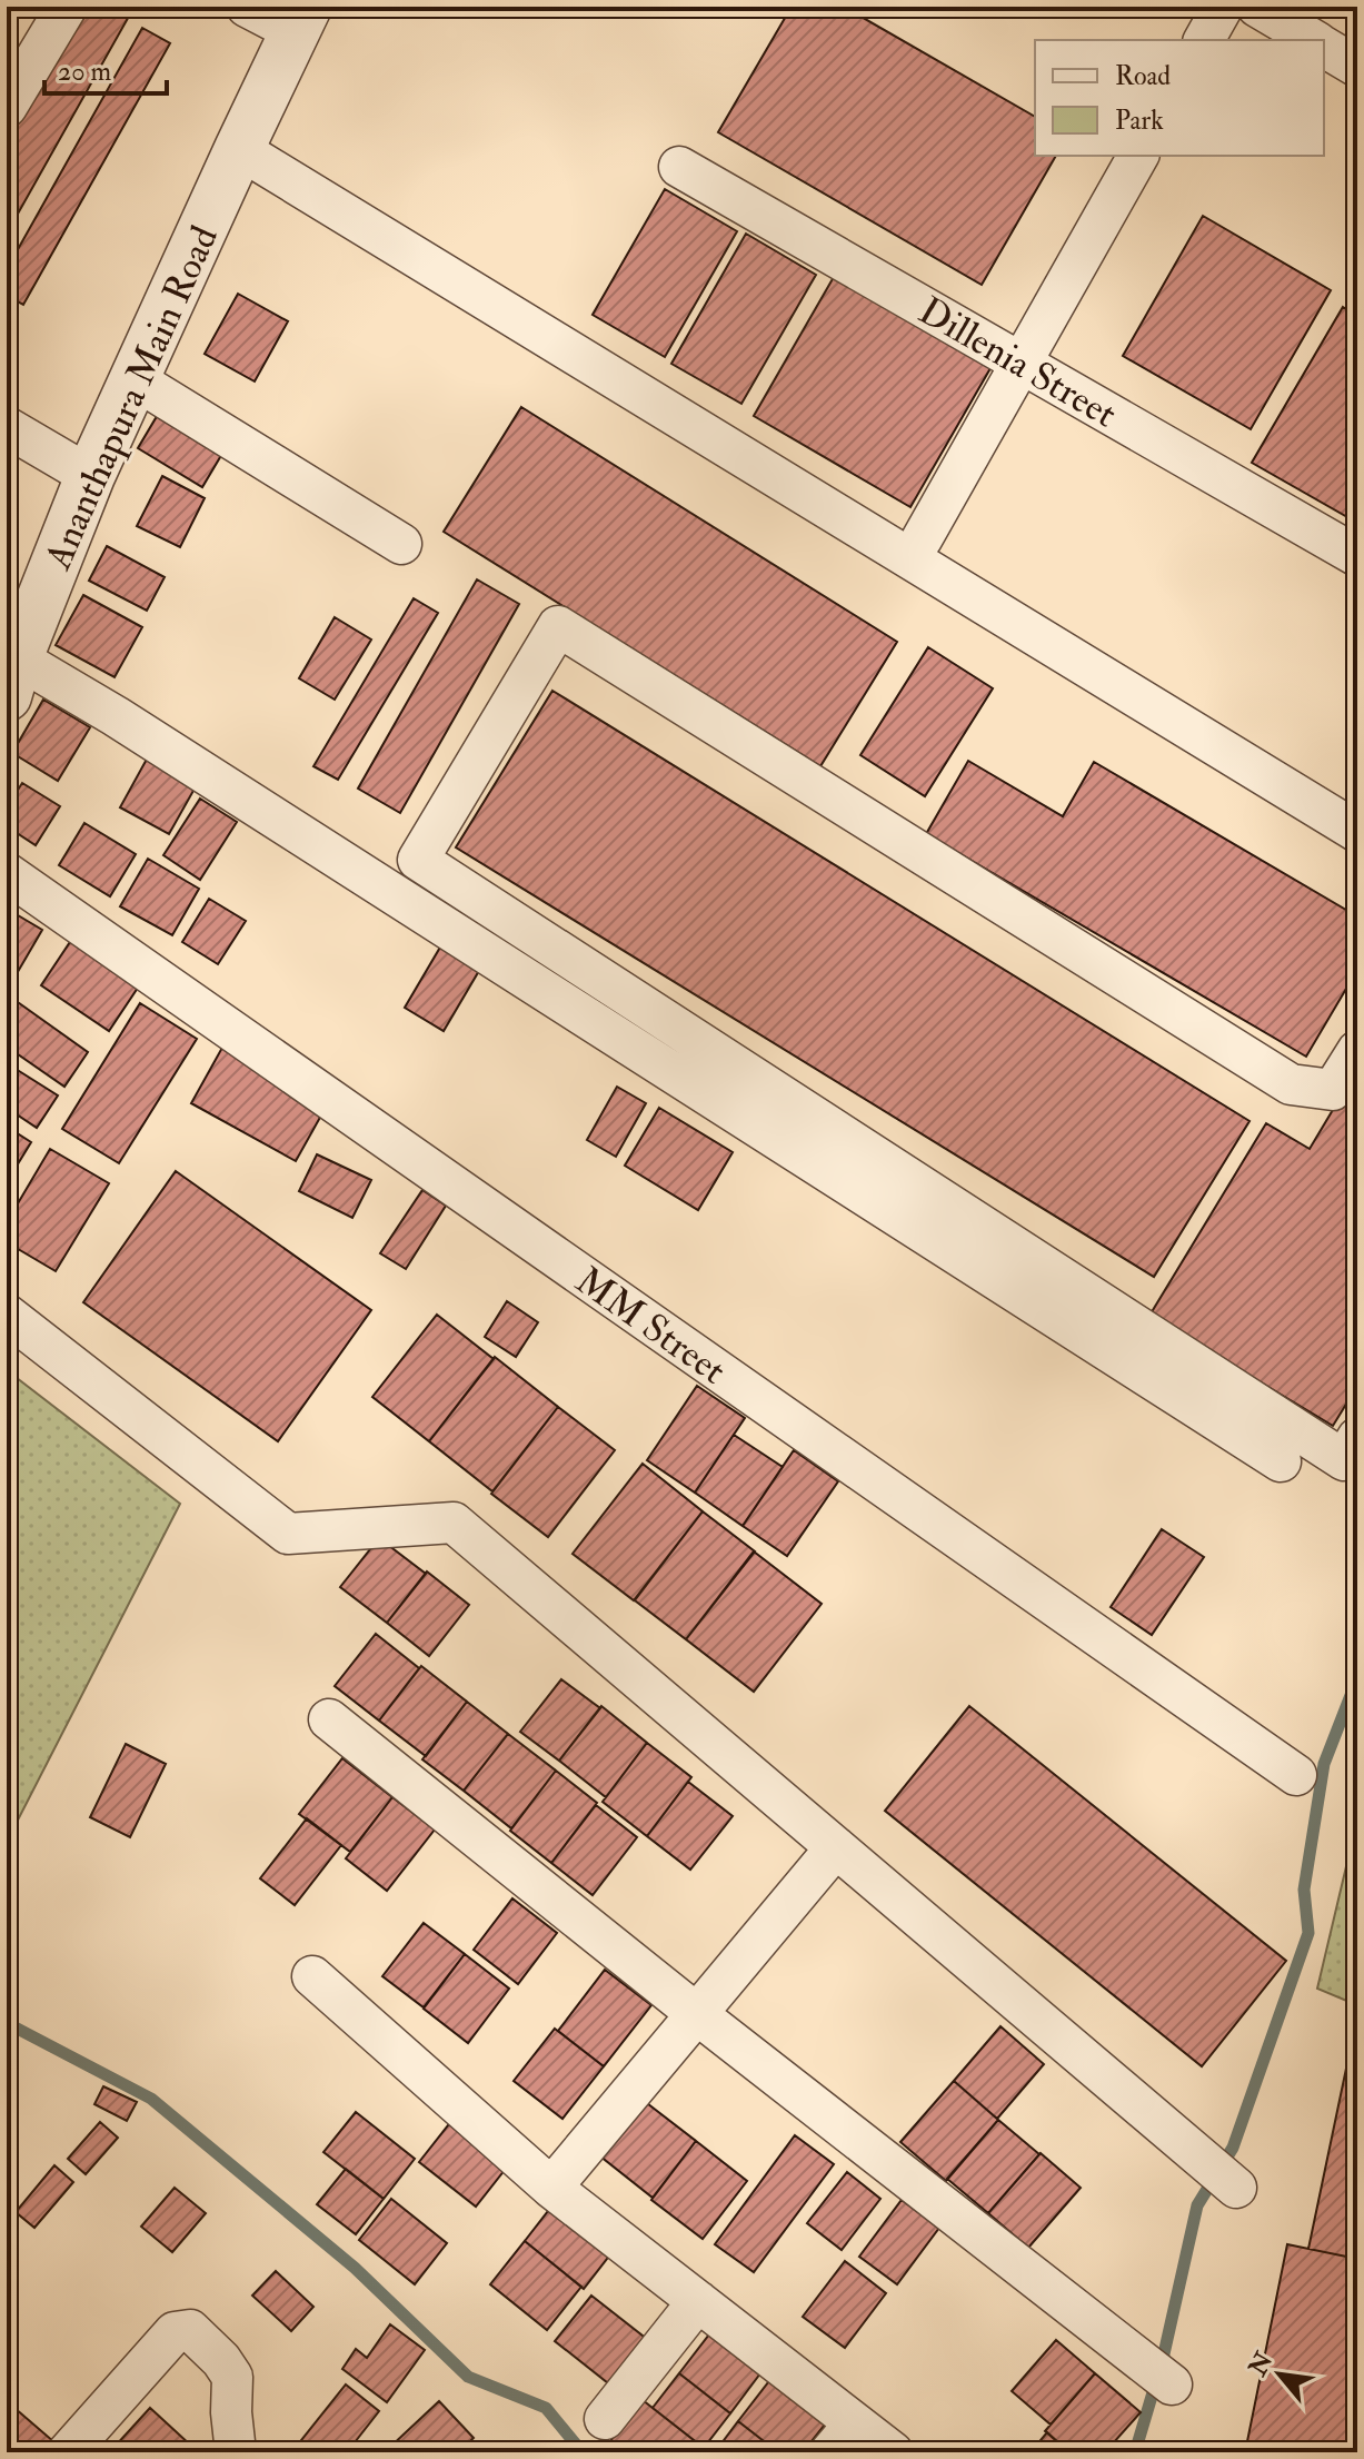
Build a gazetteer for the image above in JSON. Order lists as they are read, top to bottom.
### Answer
{
  "streets": {
    "street": ["Dillenia Street", "Ananthapura Main Road", "MM Street"]
  },
  "legend": ["Road", "Park"],
  "scale_bar": "20 m",
  "north": "top left"
}
